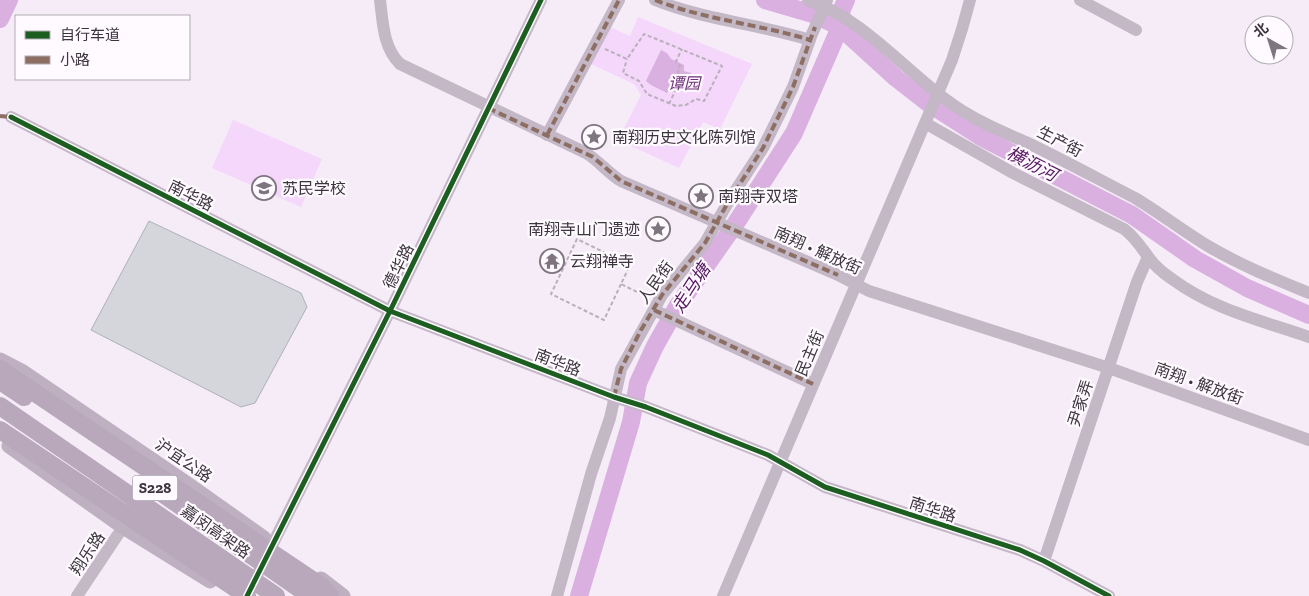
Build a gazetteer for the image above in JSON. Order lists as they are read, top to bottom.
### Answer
{
  "streets": {
    "highway": ["S228", "嘉闵高架路"],
    "main road": ["沪宜公路"],
    "street": [
      "生产街",
      "南华路",
      "南翔 • 解放街",
      "德华路",
      "人民街",
      "民主街",
      "尹家弄",
      "翔乐路"
    ]
  },
  "crossings": [
    ["生产街", "人民街"],
    ["生产街", "民主街"],
    ["南华路", "德华路"],
    ["南华路", "人民街"],
    ["南华路", "民主街"],
    ["南华路", "尹家弄"],
    ["南翔 • 解放街", "德华路"],
    ["南翔 • 解放街", "人民街"],
    ["南翔 • 解放街", "民主街"],
    ["南翔 • 解放街", "尹家弄"],
    ["德华路", "沪宜公路"]
  ],
  "water": ["横沥河", "走马塘"],
  "parks": ["谭园"],
  "places": {
    "place": ["南翔历史文化陈列馆", "南翔寺双塔", "南翔寺山门遗迹"],
    "school or university": ["苏民学校"],
    "temple": ["云翔禅寺"]
  },
  "legend": ["自行车道", "小路"],
  "north": "top left"
}
